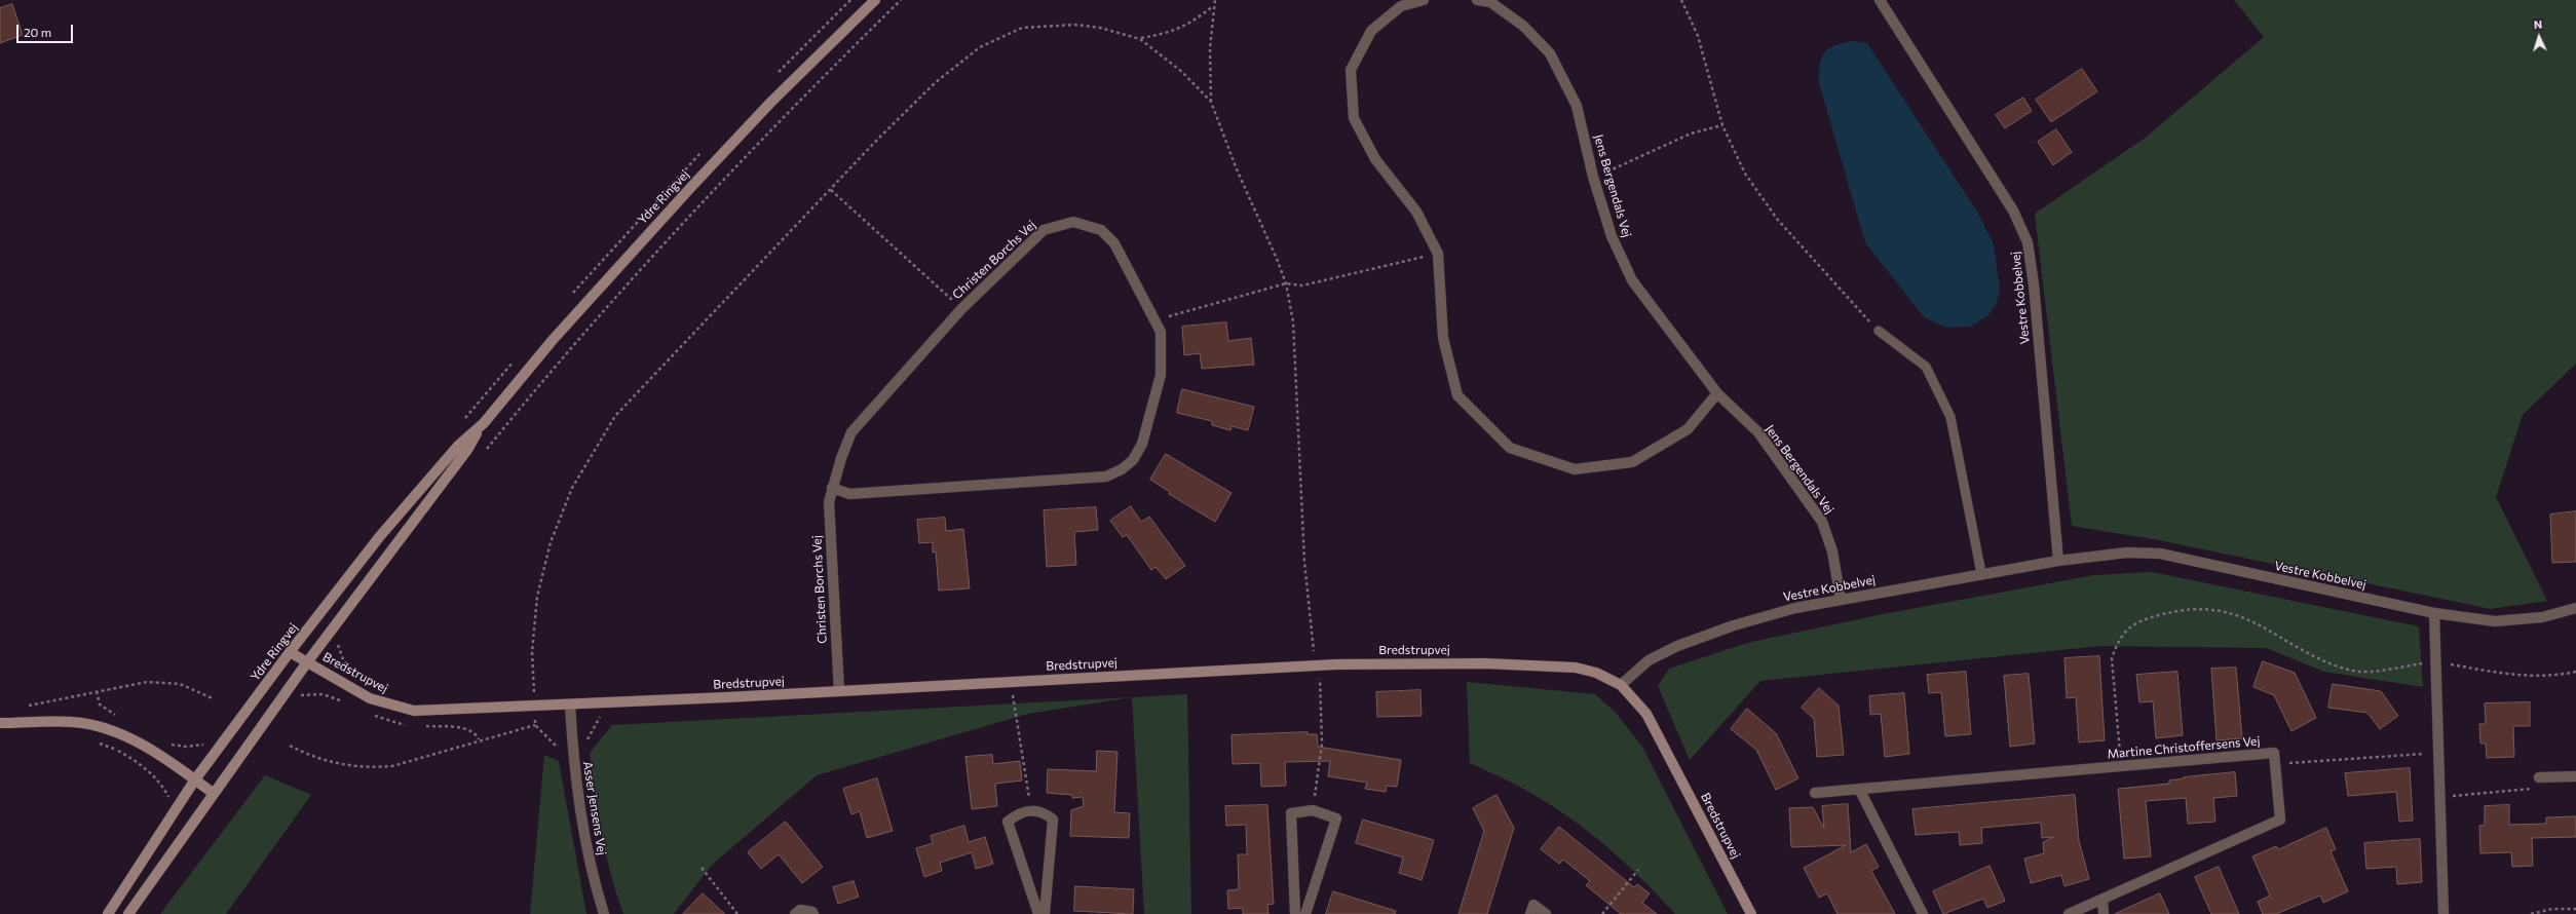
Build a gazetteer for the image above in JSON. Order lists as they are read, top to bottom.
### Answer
{
  "streets": {
    "street": [
      "Jens Bergendals Vej",
      "Ydre Ringvej",
      "Christen Borchs Vej",
      "Vestre Kobbelvej",
      "Bredstrupvej",
      "Martine Christoffersens Vej",
      "Asser Jensens Vej"
    ]
  },
  "crossings": [
    ["Jens Bergendals Vej", "Vestre Kobbelvej"],
    ["Ydre Ringvej", "Bredstrupvej"],
    ["Christen Borchs Vej", "Bredstrupvej"],
    ["Vestre Kobbelvej", "Bredstrupvej"],
    ["Bredstrupvej", "Asser Jensens Vej"]
  ],
  "scale_bar": "20 m",
  "north": "top"
}
